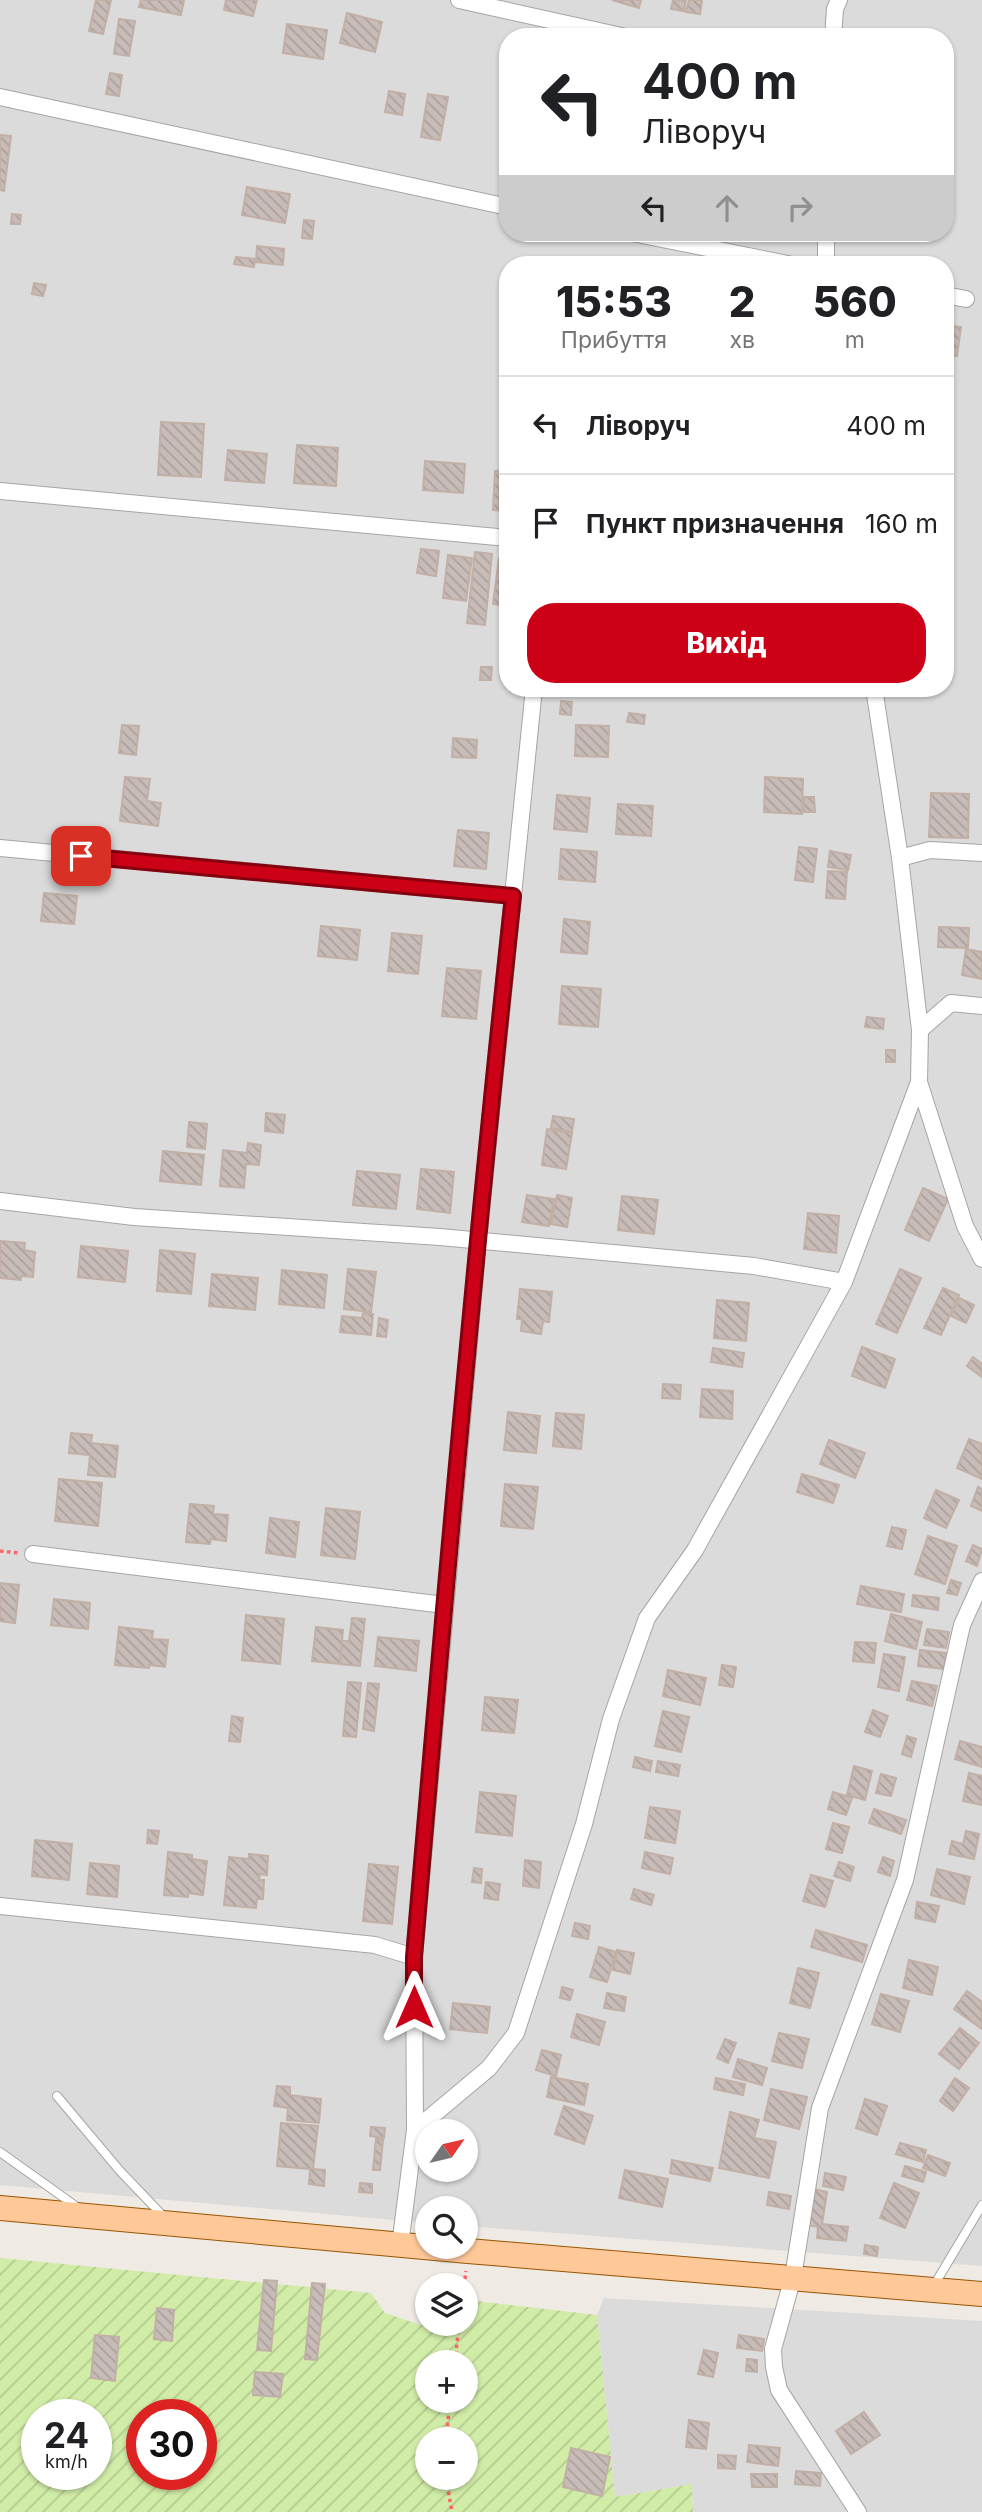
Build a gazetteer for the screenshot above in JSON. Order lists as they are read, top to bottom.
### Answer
{
  "north": "top right",
  "page": {
    "turn": ["400 m", "Ліворуч"],
    "eta": [
      "15:53",
      "Прибуття",
      "2",
      "хв",
      "560",
      "m"
    ],
    "list": [
      {
        "name": "Ліворуч",
        "value": "400 m"
      },
      {
        "name": "Пункт призначення",
        "value": "160 m"
      }
    ],
    "buttons": "Вихід",
    "map_buttons": ["+", "−"],
    "speed": "24 km/h",
    "limit": "30"
  }
}
